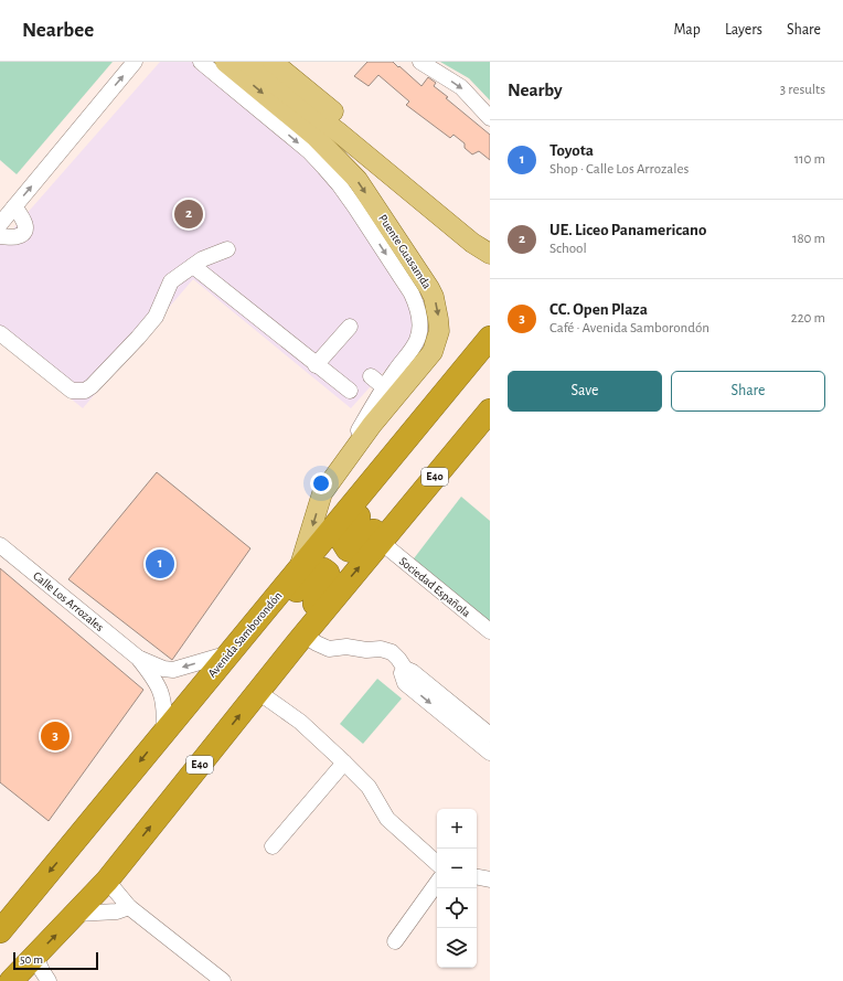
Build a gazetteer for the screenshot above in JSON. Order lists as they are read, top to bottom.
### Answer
{
  "streets": {
    "highway": ["E40", "Avenida Samborondón"],
    "main road": ["Puente Guasamda"],
    "street": ["Sociedad Española", "Calle Los Arrozales"]
  },
  "crossings": [
    ["Puente Guasamda", "Avenida Samborondón"],
    ["E40", "Sociedad Española"],
    ["Calle Los Arrozales", "Avenida Samborondón"]
  ],
  "one_way": ["Puente Guasamda"],
  "scale_bar": "50 m",
  "page": {
    "header": "Nearbee",
    "nav": ["Map", "Layers", "Share"],
    "heading": ["Nearby", "3 results"],
    "list": [
      {
        "mark": "1",
        "name": "Toyota",
        "note": "Shop · Calle Los Arrozales",
        "value": "110 m"
      },
      {
        "mark": "2",
        "name": "UE. Liceo Panamericano",
        "note": "School",
        "value": "180 m"
      },
      {
        "mark": "3",
        "name": "CC. Open Plaza",
        "note": "Café · Avenida Samborondón",
        "value": "220 m"
      }
    ],
    "pins": ["2", "1", "3"],
    "buttons": ["Save", "Share"],
    "map_buttons": ["+", "−"],
    "scale": "50 m"
  }
}
